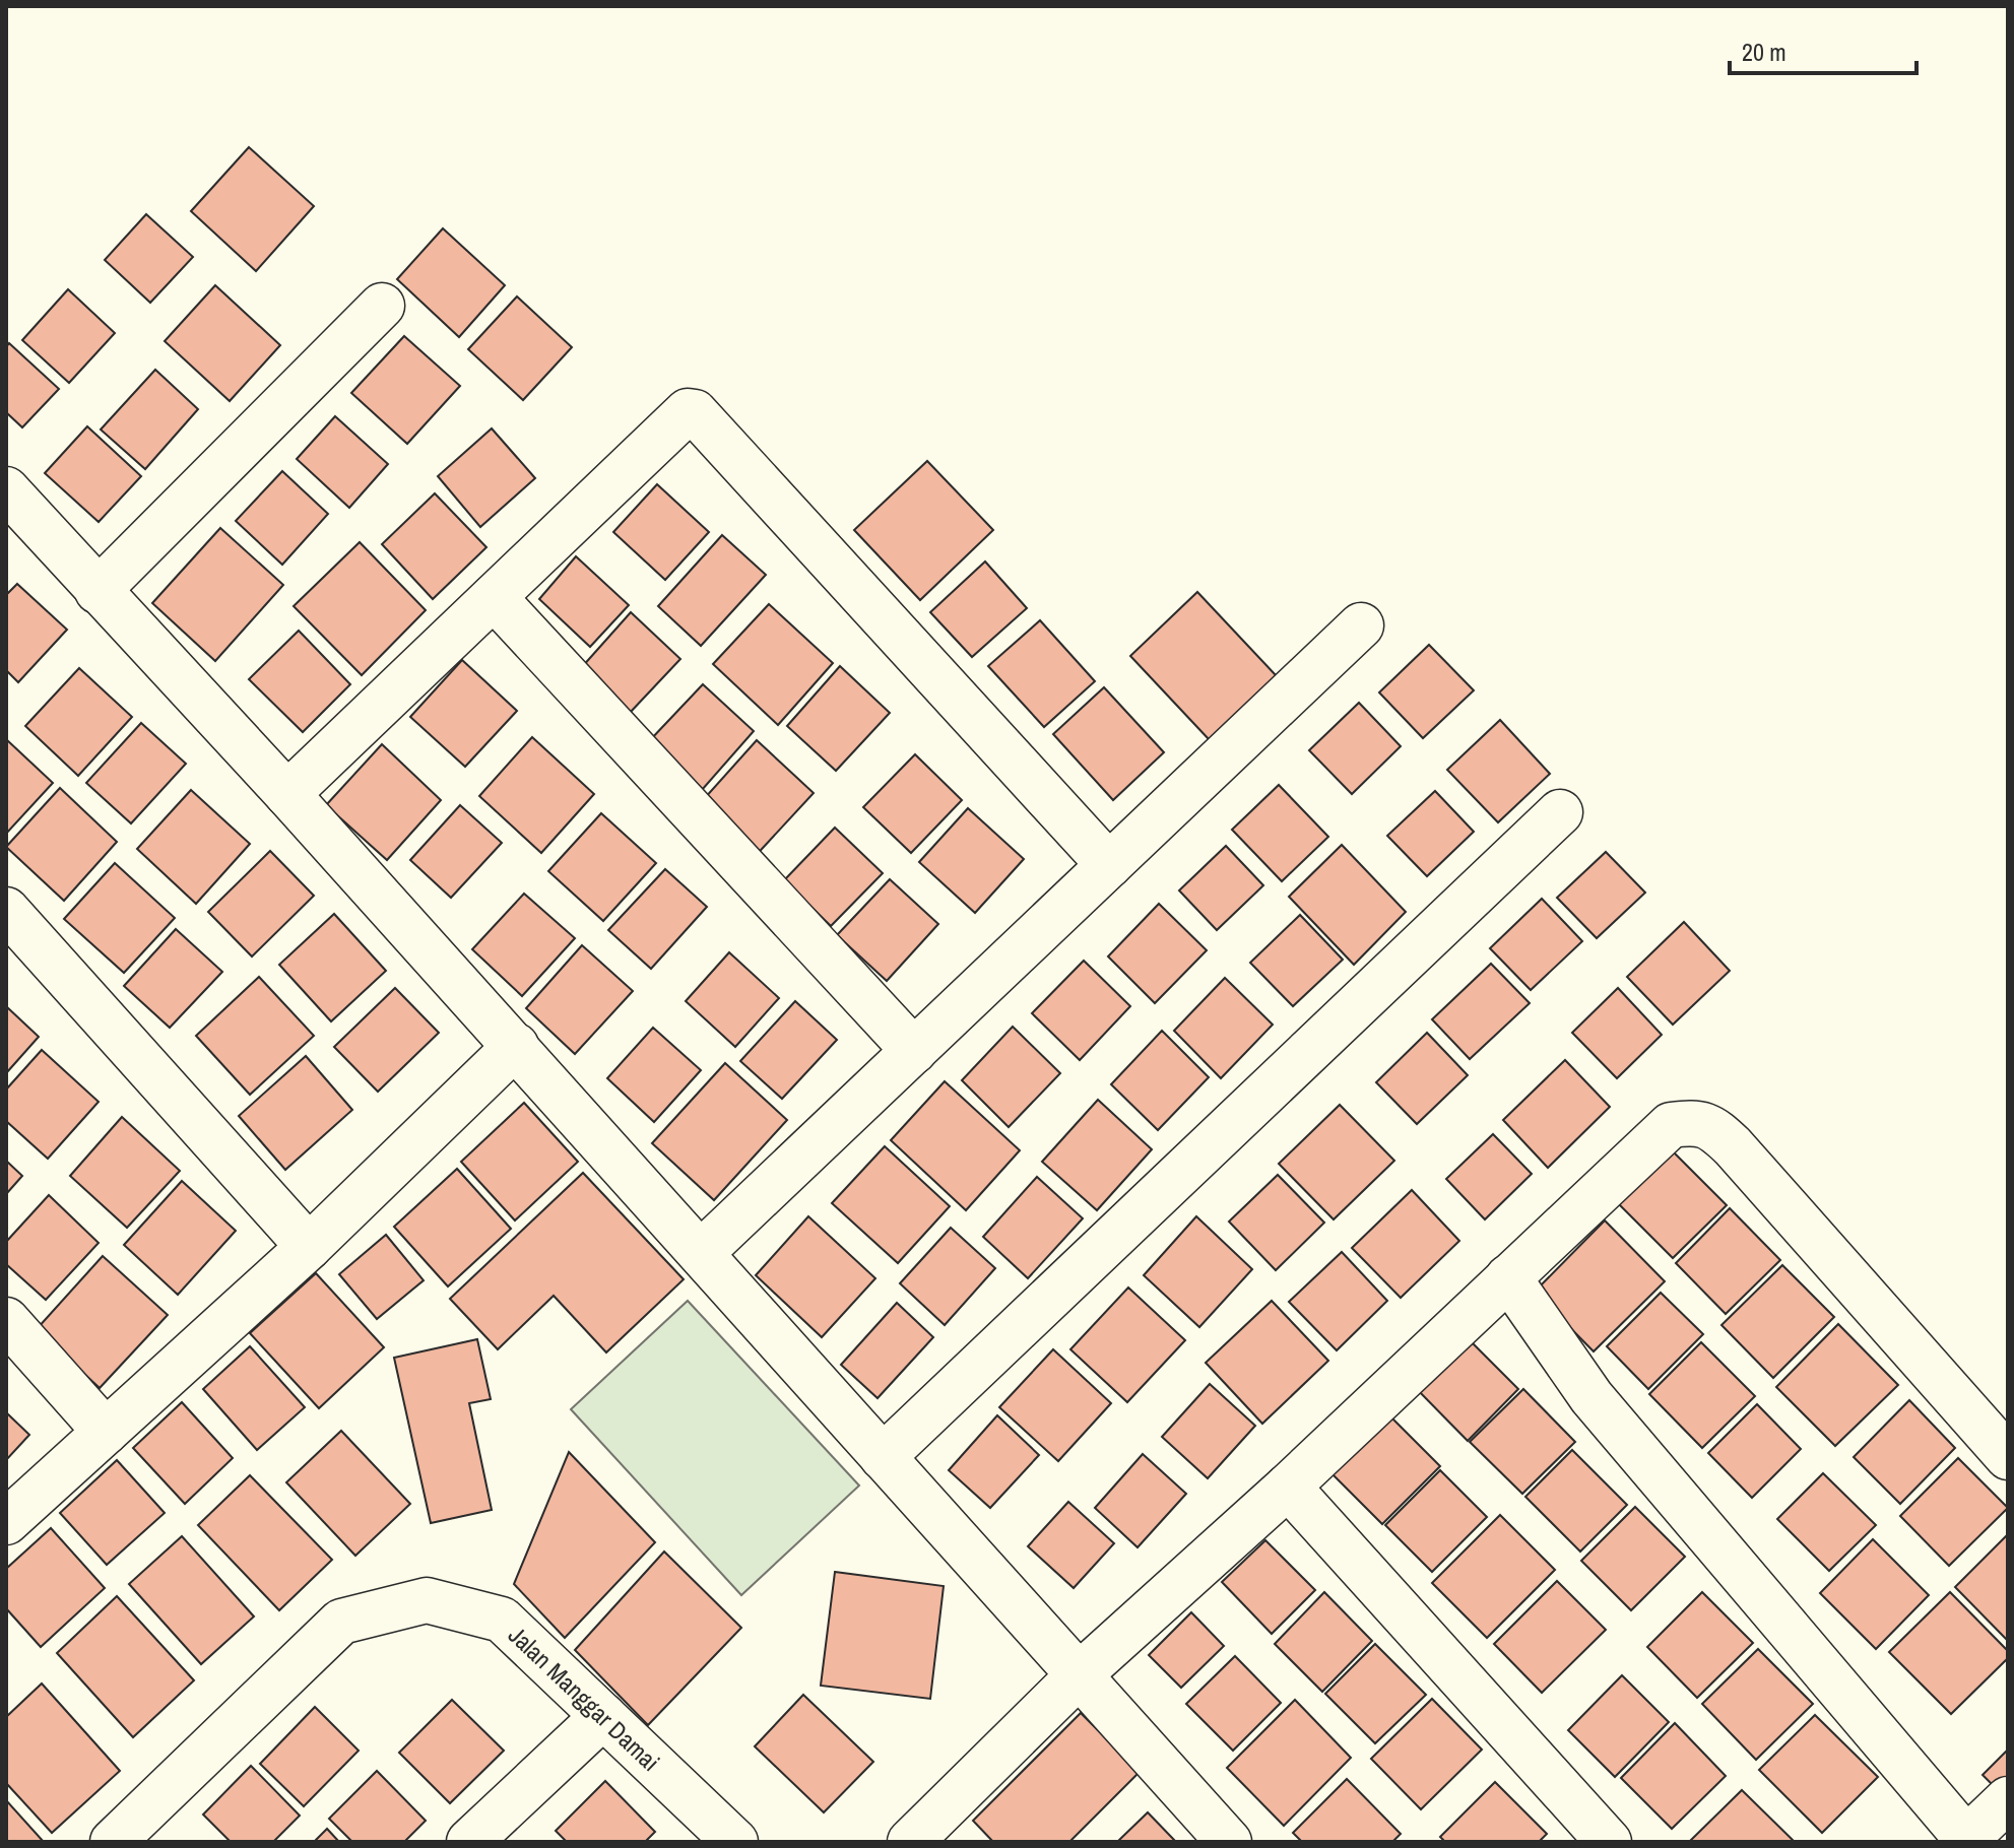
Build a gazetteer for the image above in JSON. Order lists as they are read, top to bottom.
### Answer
{
  "streets": {
    "street": ["Jalan Manggar Damai"]
  },
  "scale_bar": "20 m"
}
